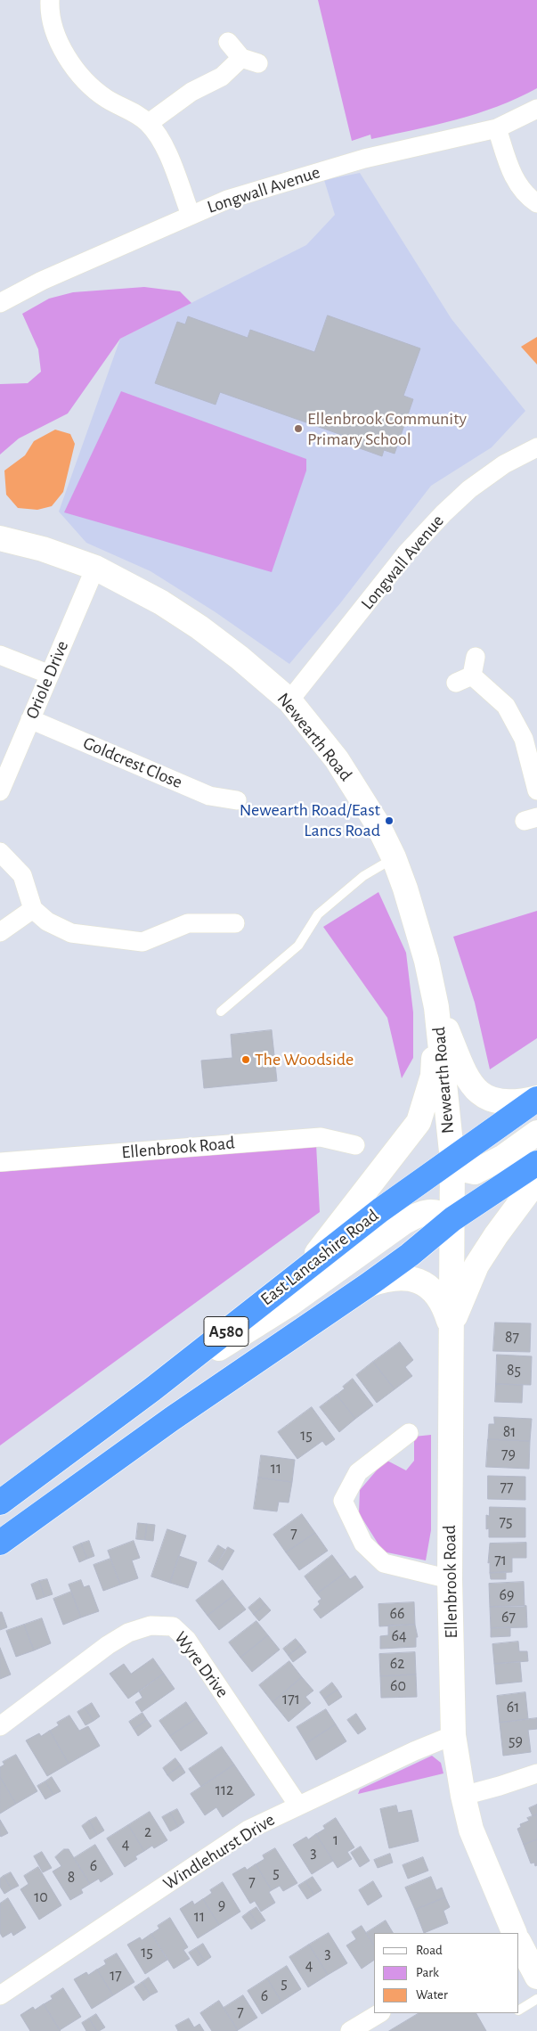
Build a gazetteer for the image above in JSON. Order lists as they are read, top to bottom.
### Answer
{
  "streets": {
    "highway": ["East Lancashire Road", "A580"],
    "main road": ["Newearth Road", "Ellenbrook Road"],
    "street": [
      "Longwall Avenue",
      "Oriole Drive",
      "Goldcrest Close",
      "Wyre Drive",
      "Windlehurst Drive"
    ]
  },
  "crossings": [
    ["Longwall Avenue", "Newearth Road"],
    ["Oriole Drive", "Newearth Road"],
    ["Oriole Drive", "Goldcrest Close"],
    ["Newearth Road", "Ellenbrook Road"],
    ["Newearth Road", "East Lancashire Road"],
    ["Newearth Road", "A580"],
    ["Ellenbrook Road", "A580"],
    ["Ellenbrook Road", "Windlehurst Drive"],
    ["Wyre Drive", "Windlehurst Drive"]
  ],
  "places": ["Ellenbrook Community Primary School", "Newearth Road/East Lancs Road", "The Woodside"],
  "house_numbers": [
    "87",
    "85",
    "81",
    "15",
    "79",
    "11",
    "77",
    "75",
    "7",
    "71",
    "69",
    "66",
    "67",
    "64",
    "62",
    "60",
    "171",
    "61",
    "59",
    "112",
    "2",
    "1",
    "4",
    "3",
    "6",
    "5",
    "8",
    "7",
    "10",
    "9",
    "11",
    "15",
    "3",
    "4",
    "17",
    "5",
    "6",
    "7"
  ],
  "legend": ["Road", "Park", "Water"]
}
